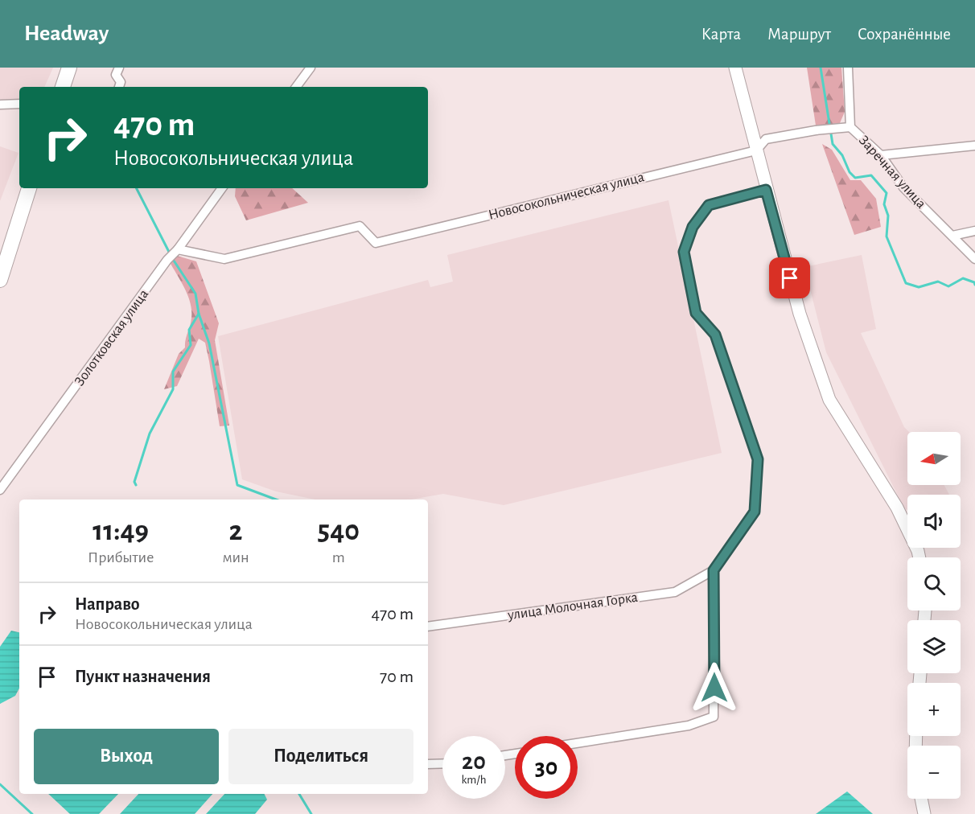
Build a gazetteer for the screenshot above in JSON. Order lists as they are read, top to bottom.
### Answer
{
  "streets": {
    "street": [
      "Заречная улица",
      "Новосокольническая улица",
      "Золотковская улица",
      "улица Молочная Горка"
    ]
  },
  "crossings": [
    ["Новосокольническая улица", "Золотковская улица"]
  ],
  "north": "left",
  "page": {
    "header": "Headway",
    "nav": ["Карта", "Маршрут", "Сохранённые"],
    "turn": ["470 m", "Новосокольническая улица"],
    "map_buttons": ["+", "−"],
    "eta": [
      "11:49",
      "Прибытие",
      "2",
      "мин",
      "540",
      "m"
    ],
    "list": [
      {
        "name": "Направо",
        "note": "Новосокольническая улица",
        "value": "470 m"
      },
      {
        "name": "Пункт назначения",
        "value": "70 m"
      }
    ],
    "buttons": ["Выход", "Поделиться"],
    "speed": "20 km/h",
    "limit": "30"
  }
}
